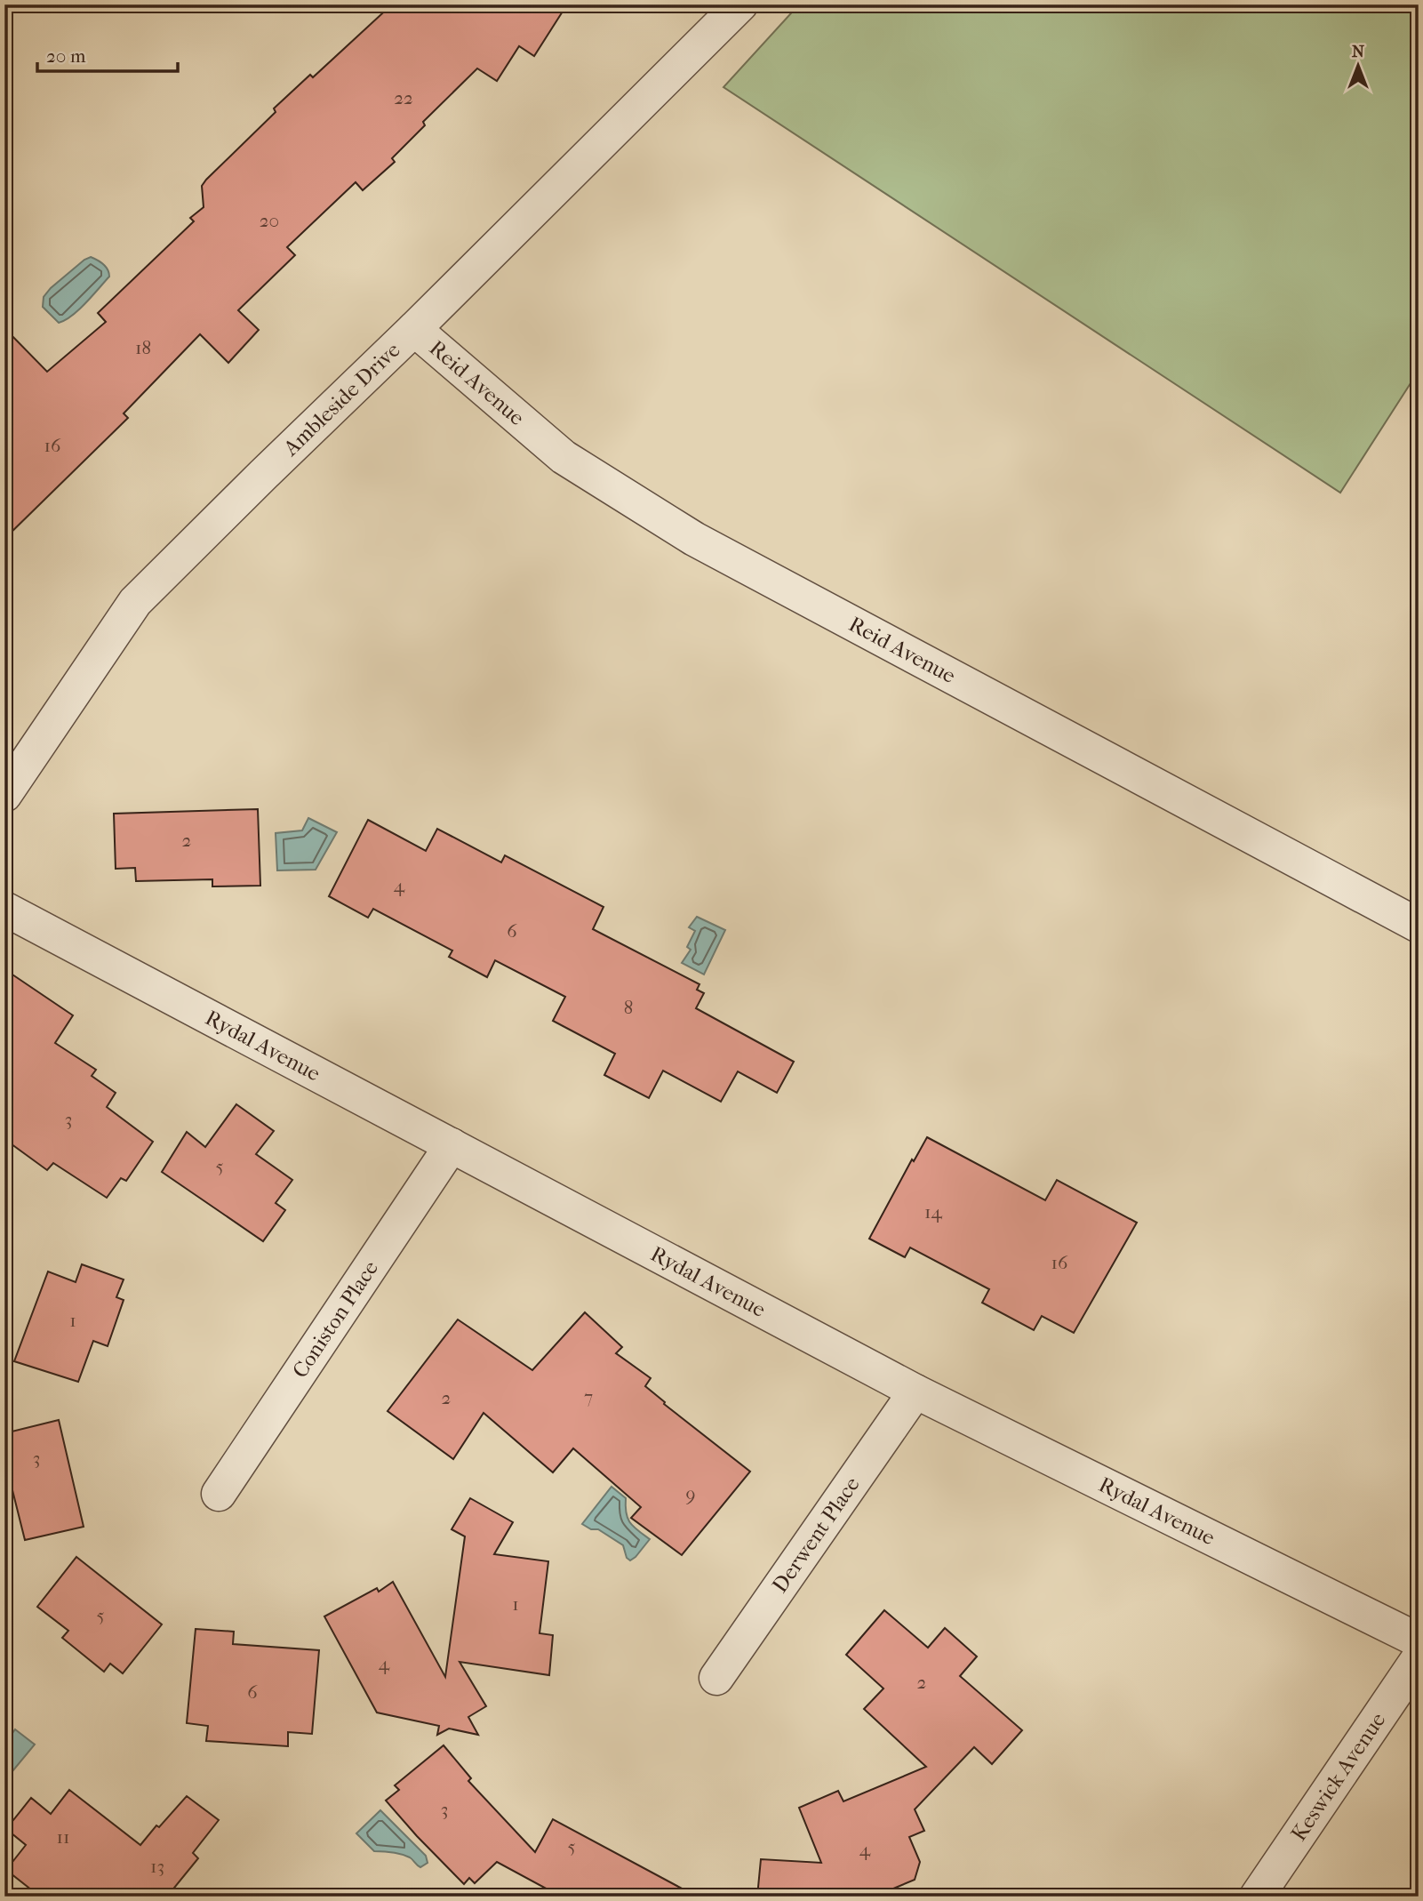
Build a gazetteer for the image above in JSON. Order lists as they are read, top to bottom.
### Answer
{
  "streets": {
    "street": [
      "Reid Avenue",
      "Ambleside Drive",
      "Rydal Avenue",
      "Coniston Place",
      "Derwent Place",
      "Keswick Avenue"
    ]
  },
  "crossings": [
    ["Reid Avenue", "Ambleside Drive"],
    ["Rydal Avenue", "Coniston Place"],
    ["Rydal Avenue", "Derwent Place"]
  ],
  "house_numbers": [
    "22",
    "20",
    "18",
    "16",
    "2",
    "4",
    "6",
    "8",
    "3",
    "5",
    "14",
    "16",
    "1",
    "7",
    "2",
    "3",
    "9",
    "1",
    "5",
    "4",
    "2",
    "6",
    "3",
    "11",
    "5",
    "4",
    "13"
  ],
  "scale_bar": "20 m",
  "north": "top"
}
